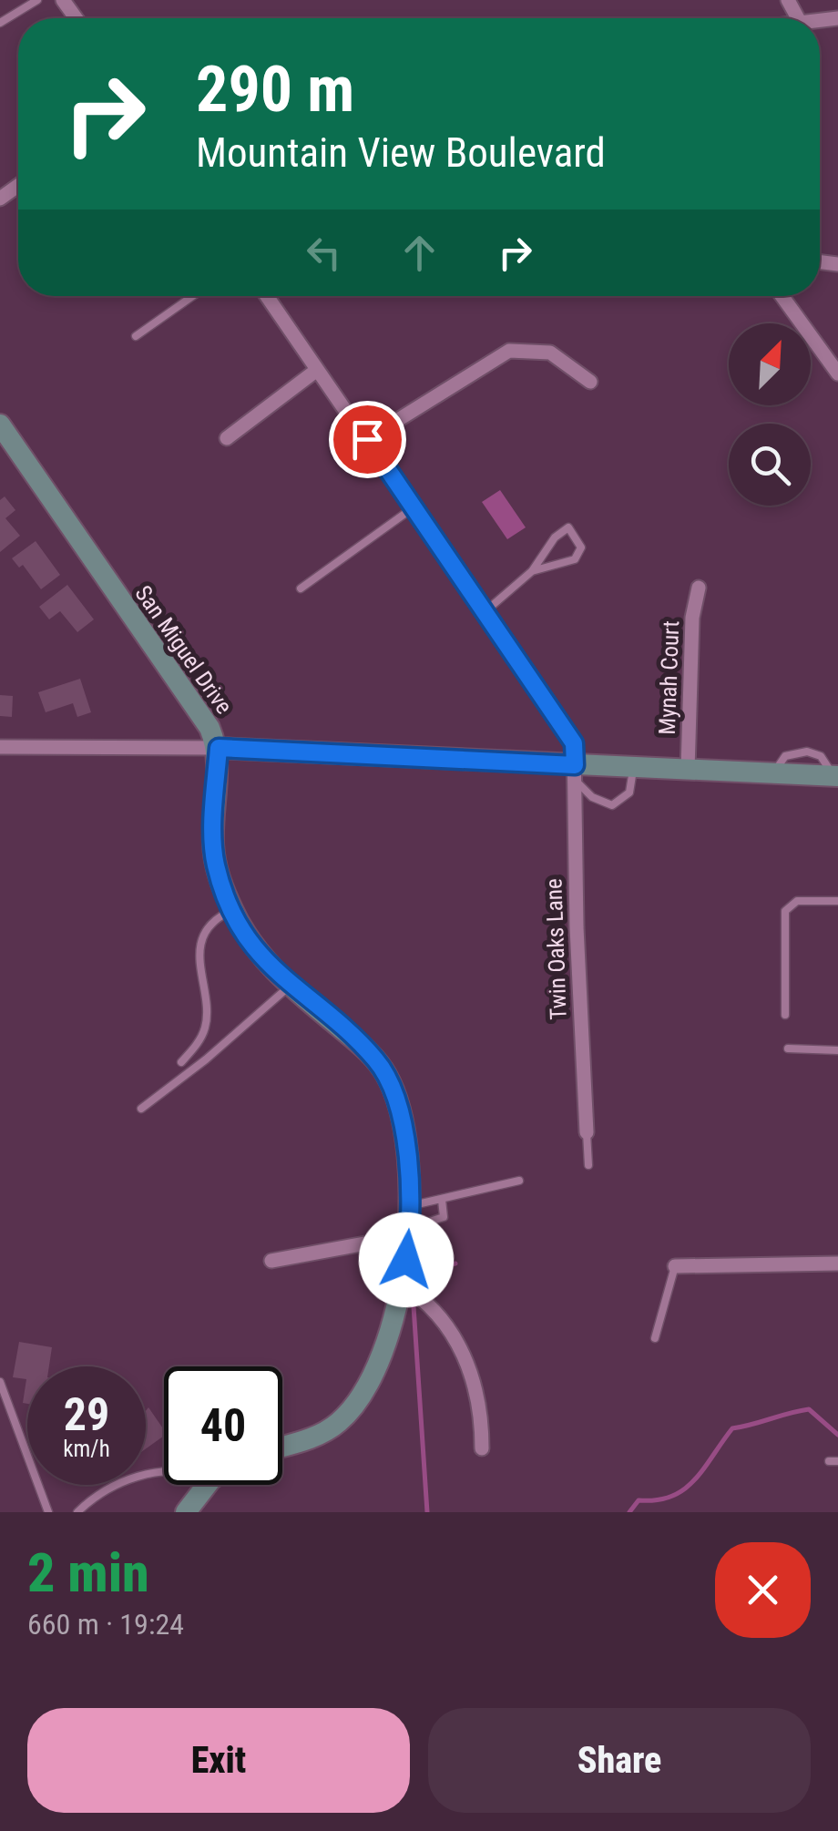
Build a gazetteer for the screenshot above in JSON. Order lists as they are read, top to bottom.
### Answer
{
  "streets": {
    "street": ["San Miguel Drive", "Mynah Court", "Twin Oaks Lane"]
  },
  "north": "top right",
  "page": {
    "turn": ["290 m", "Mountain View Boulevard"],
    "speed": "29 km/h",
    "limit": "40",
    "heading": ["2 min", "660 m · 19:24"],
    "buttons": ["Exit", "Share"]
  }
}
